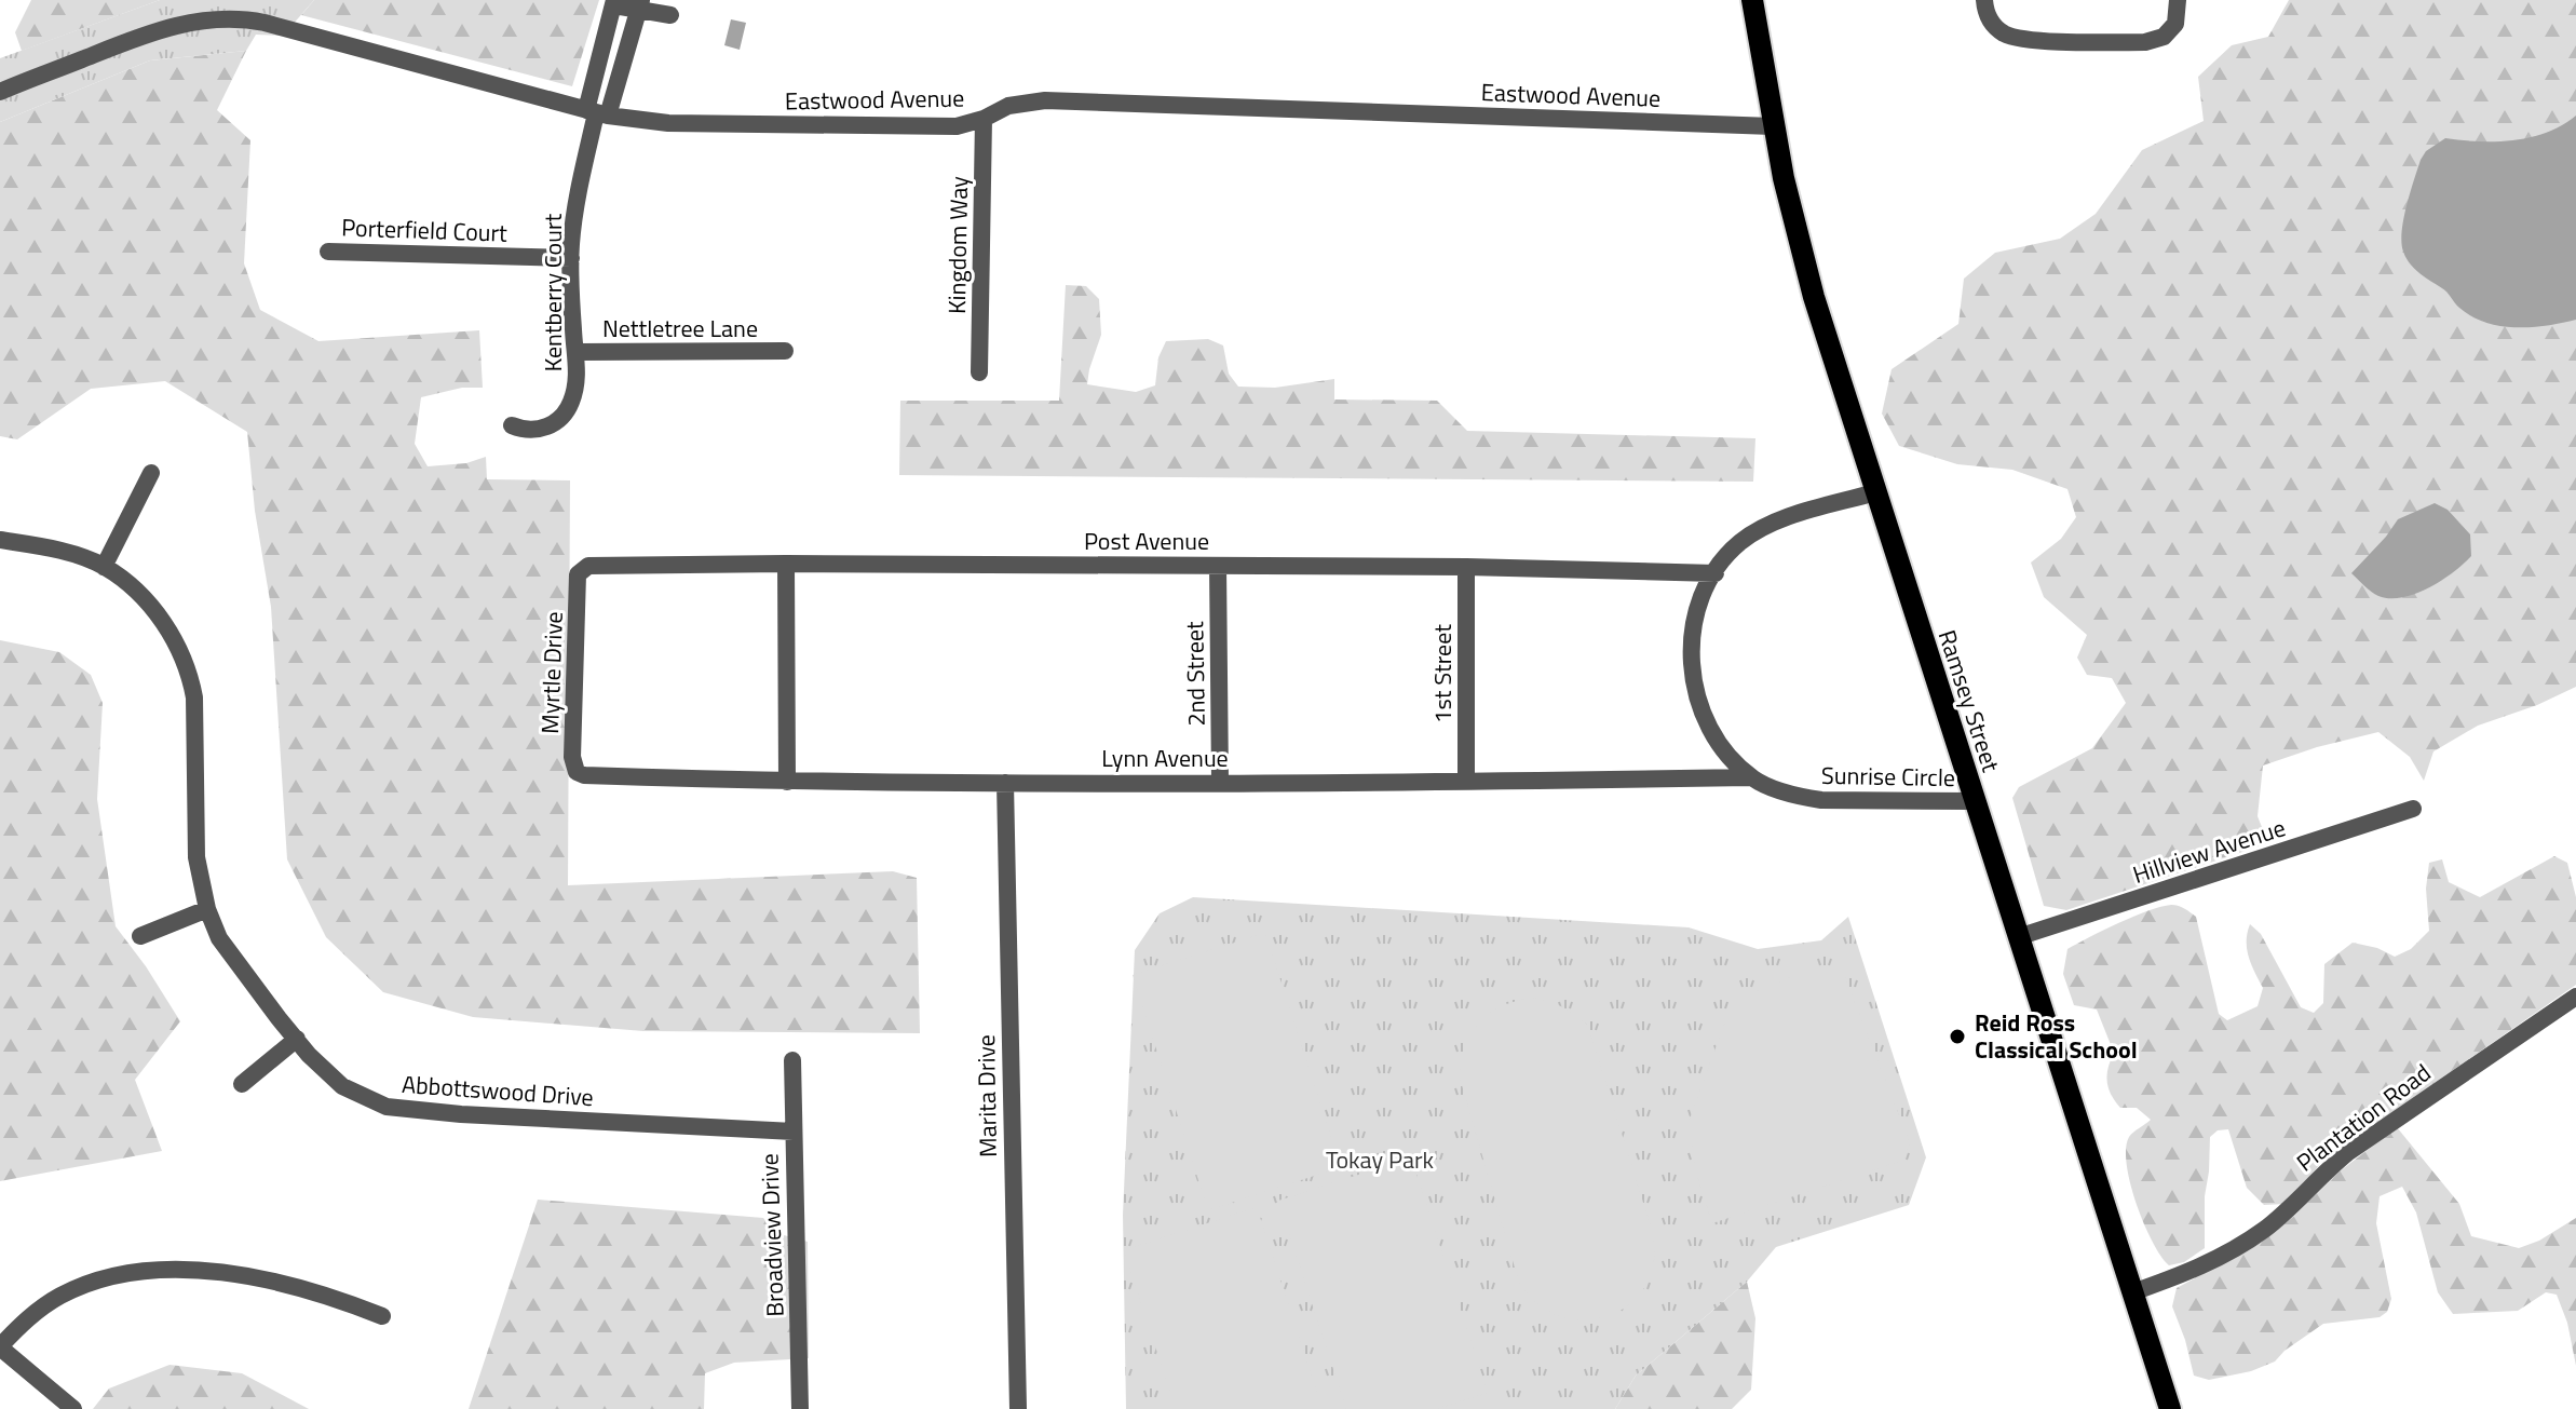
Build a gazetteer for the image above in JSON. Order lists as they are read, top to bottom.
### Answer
{
  "streets": {
    "main road": ["Ramsey Street"],
    "street": [
      "Eastwood Avenue",
      "Porterfield Court",
      "Kingdom Way",
      "Kentberry Court",
      "Nettletree Lane",
      "Post Avenue",
      "Myrtle Drive",
      "2nd Street",
      "1st Street",
      "Lynn Avenue",
      "Sunrise Circle",
      "Hillview Avenue",
      "Abbottswood Drive",
      "Marita Drive",
      "Plantation Road",
      "Broadview Drive"
    ]
  },
  "crossings": [
    ["Eastwood Avenue", "Kingdom Way"],
    ["Eastwood Avenue", "Kentberry Court"],
    ["Eastwood Avenue", "Ramsey Street"],
    ["Porterfield Court", "Kentberry Court"],
    ["Kentberry Court", "Nettletree Lane"],
    ["Post Avenue", "Myrtle Drive"],
    ["Post Avenue", "2nd Street"],
    ["Post Avenue", "1st Street"],
    ["Post Avenue", "Sunrise Circle"],
    ["Myrtle Drive", "Lynn Avenue"],
    ["2nd Street", "Lynn Avenue"],
    ["1st Street", "Lynn Avenue"],
    ["Ramsey Street", "Sunrise Circle"],
    ["Ramsey Street", "Hillview Avenue"],
    ["Ramsey Street", "Plantation Road"],
    ["Lynn Avenue", "Sunrise Circle"],
    ["Lynn Avenue", "Marita Drive"],
    ["Abbottswood Drive", "Broadview Drive"]
  ],
  "parks": ["Tokay Park"],
  "places": ["Reid Ross Classical School"]
}
